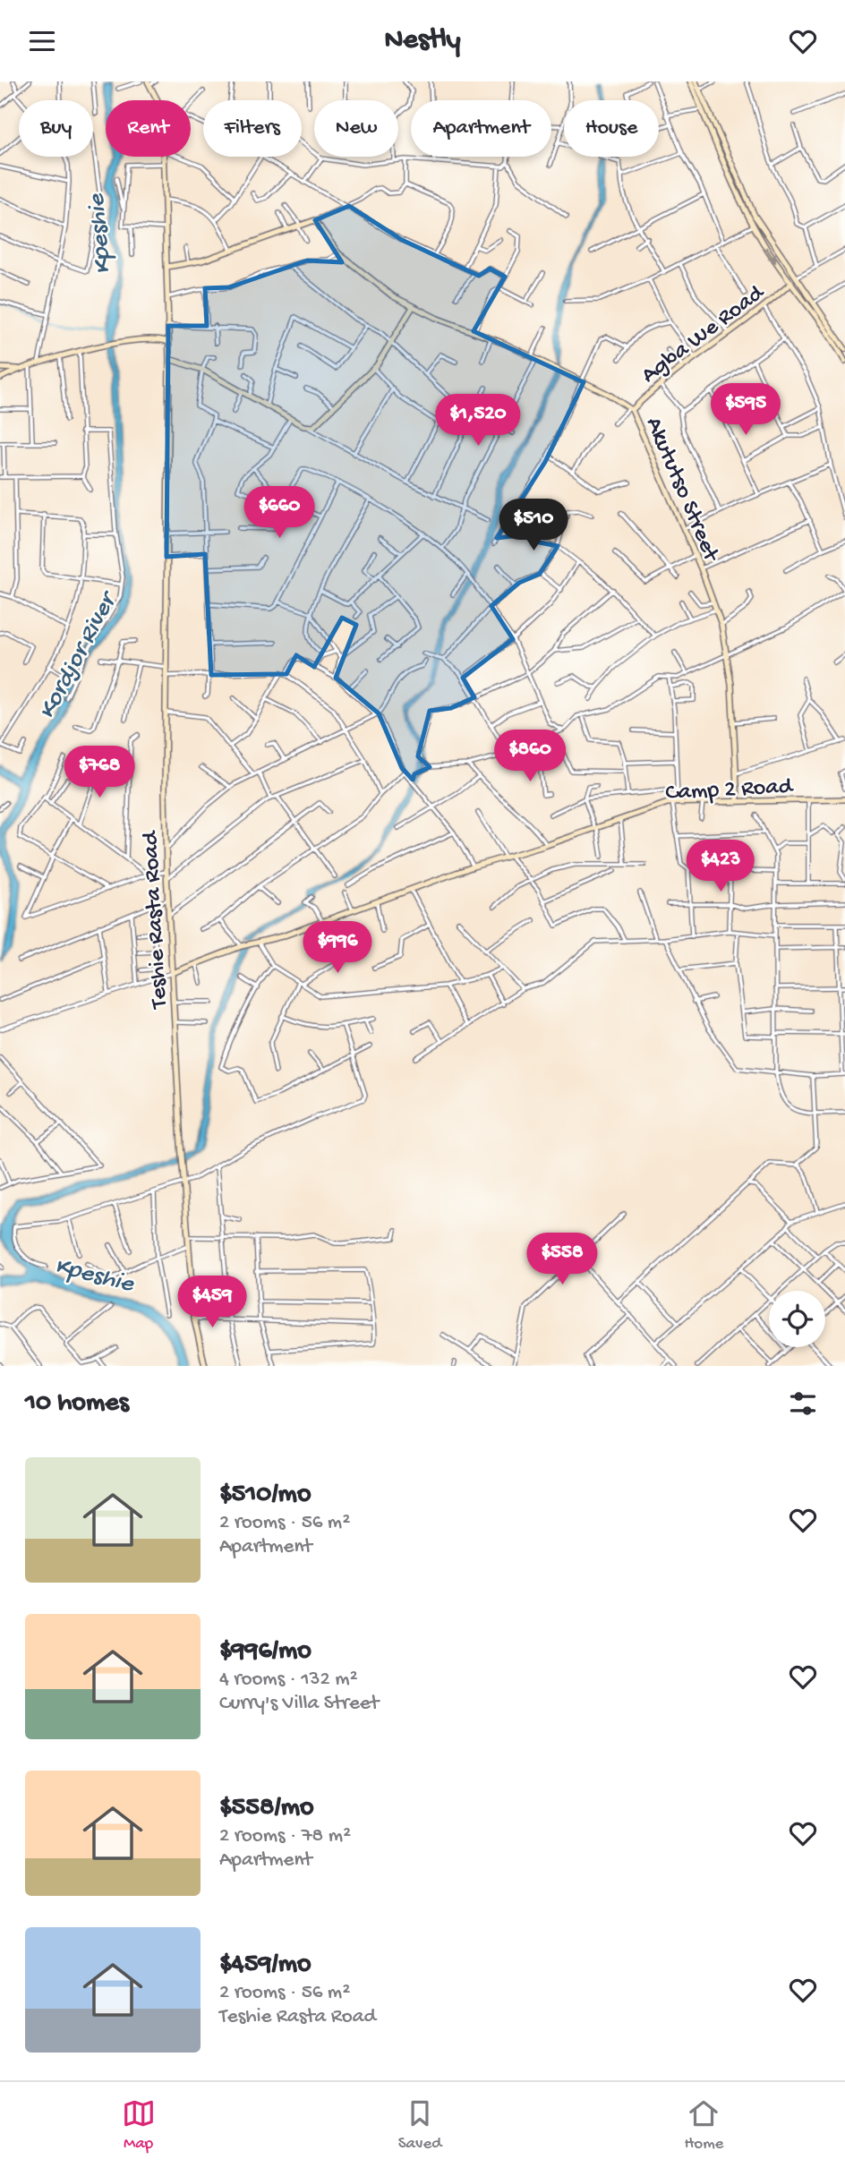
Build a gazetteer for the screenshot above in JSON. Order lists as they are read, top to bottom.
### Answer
{
  "streets": {
    "main road": [
      "Agba We Road",
      "Akututso Street",
      "Camp 2 Road",
      "Teshie Rasta Road"
    ]
  },
  "crossings": [
    ["Agba We Road", "Akututso Street"],
    ["Akututso Street", "Camp 2 Road"],
    ["Camp 2 Road", "Teshie Rasta Road"]
  ],
  "water": ["Kpeshie", "Kordjor River"],
  "page": {
    "header": "Nestly",
    "chip": [
      "Buy",
      "Rent",
      "Filters",
      "New",
      "Apartment",
      "House"
    ],
    "price": [
      "$595",
      "$1,520",
      "$660",
      "$510",
      "$860",
      "$768",
      "$423",
      "$996",
      "$558",
      "$459"
    ],
    "heading": "10 homes",
    "list": [
      {
        "name": "$510/mo",
        "note": "2 rooms · 56 m² · Apartment"
      },
      {
        "name": "$996/mo",
        "note": "4 rooms · 132 m² · Curry's Villa Street"
      },
      {
        "name": "$558/mo",
        "note": "2 rooms · 78 m² · Apartment"
      },
      {
        "name": "$459/mo",
        "note": "2 rooms · 56 m² · Teshie Rasta Road"
      }
    ],
    "tabs": ["Map", "Saved", "Home"]
  }
}
